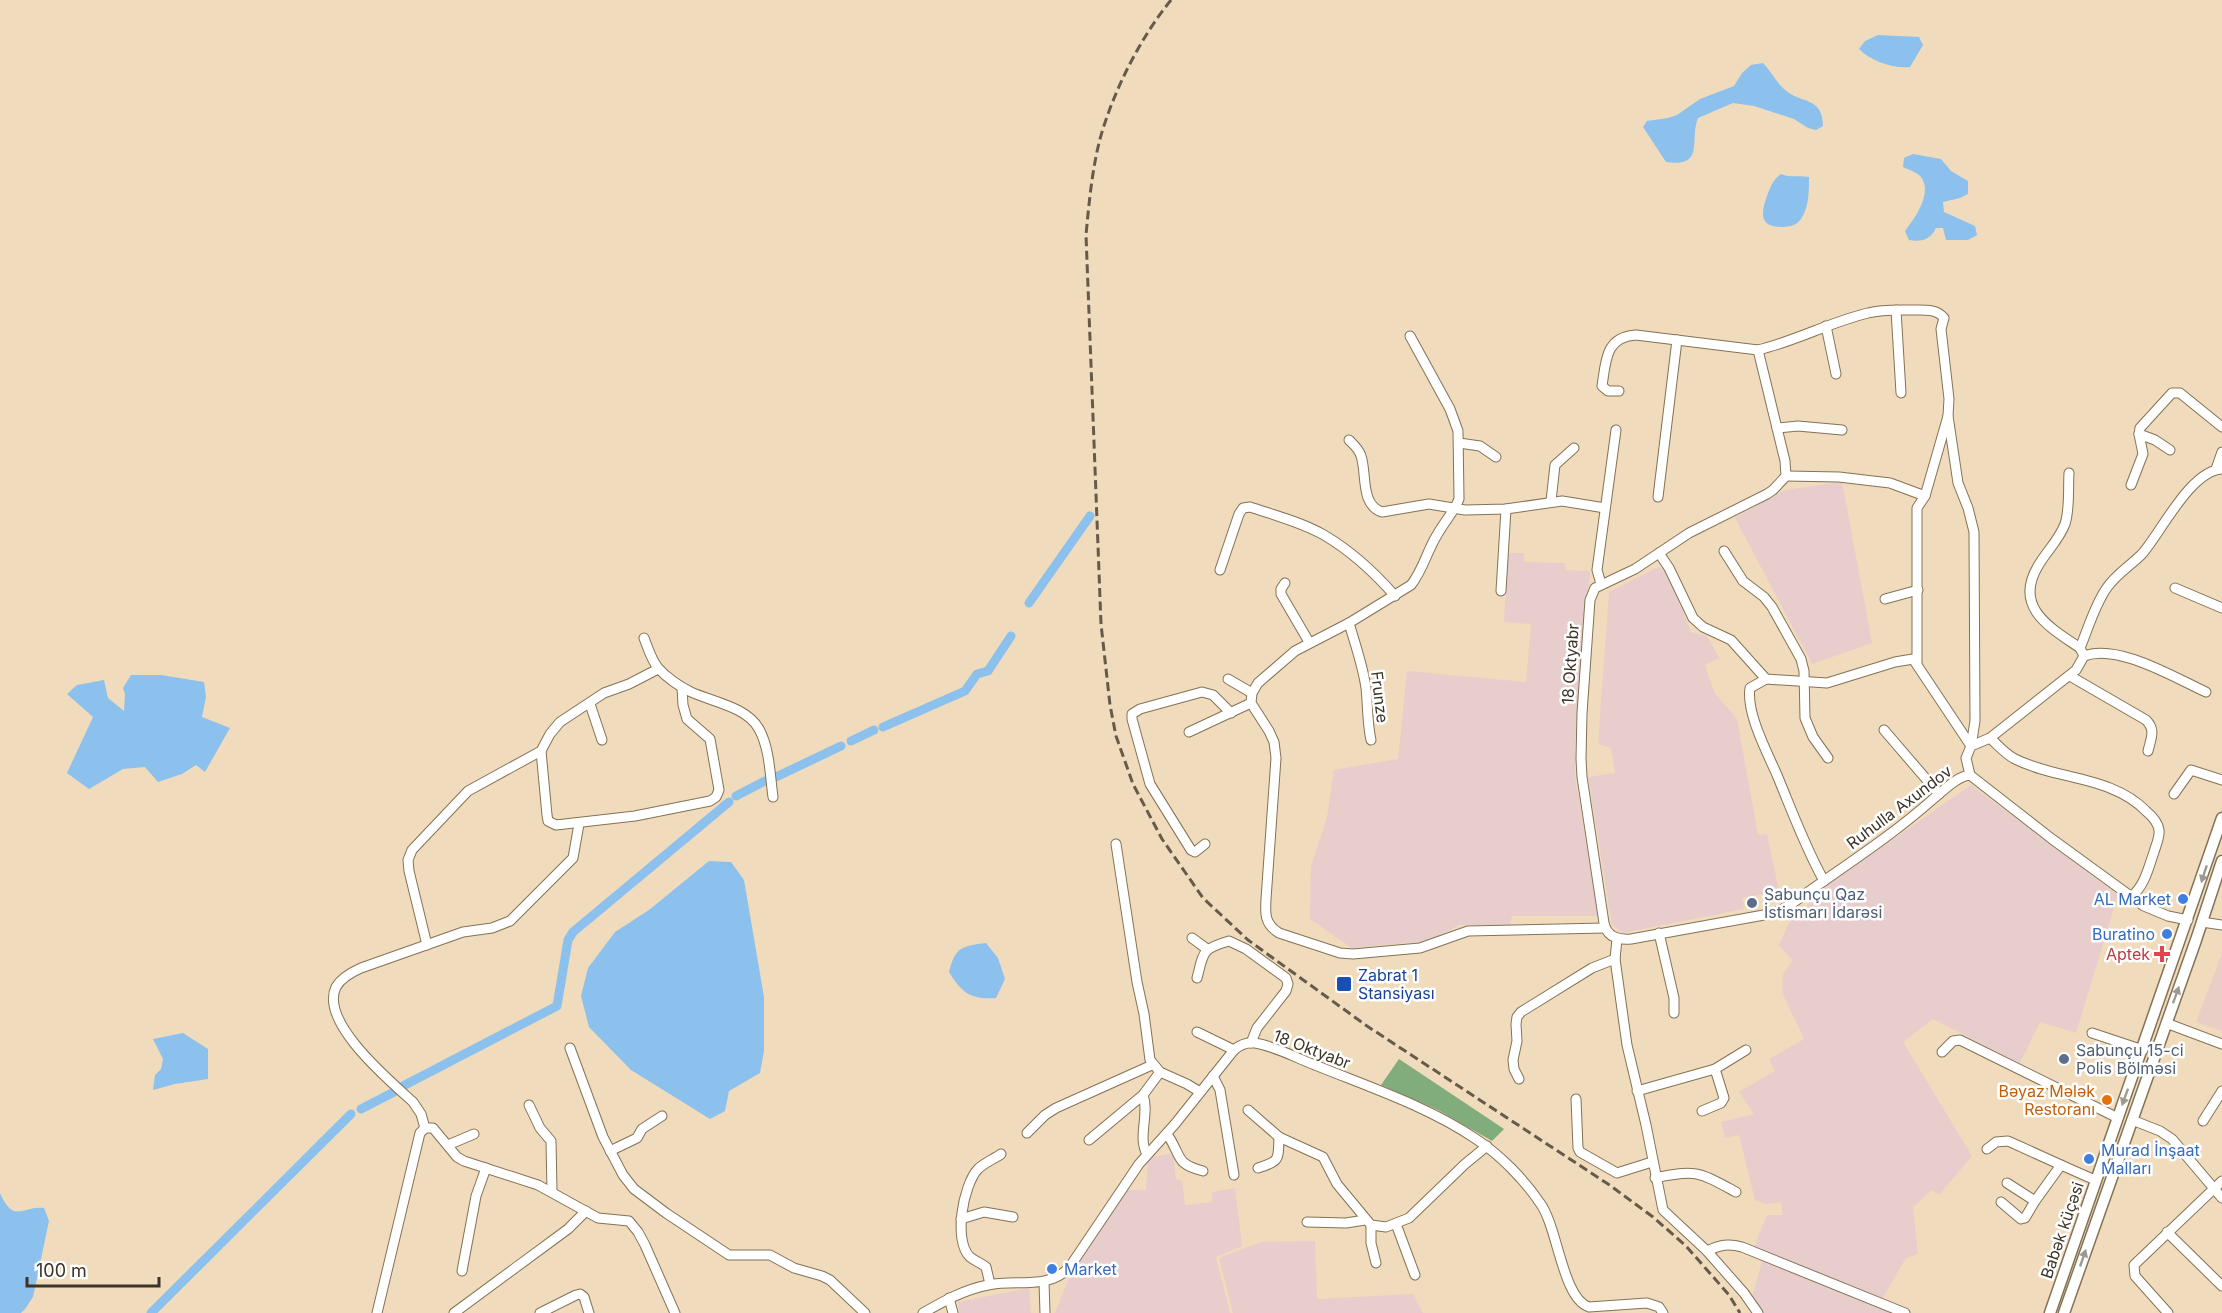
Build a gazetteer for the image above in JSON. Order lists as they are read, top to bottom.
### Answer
{
  "streets": {
    "main road": ["Babək küçəsi"],
    "street": ["18 Oktyabr", "Frunze", "Ruhulla Axundov"]
  },
  "crossings": [
    ["Ruhulla Axundov", "Babək küçəsi"]
  ],
  "places": {
    "other": [
      "AL Market",
      "Sabunçu Qaz İstismarı İdarəsi",
      "Buratino",
      "Sabunçu 15-ci Polis Bölməsi",
      "Bəyaz Mələk Restoranı",
      "Murad İnşaat Malları",
      "Market"
    ],
    "health": ["Aptek"],
    "transit": ["Zabrat 1 Stansiyası"]
  },
  "scale_bar": "100 m"
}
